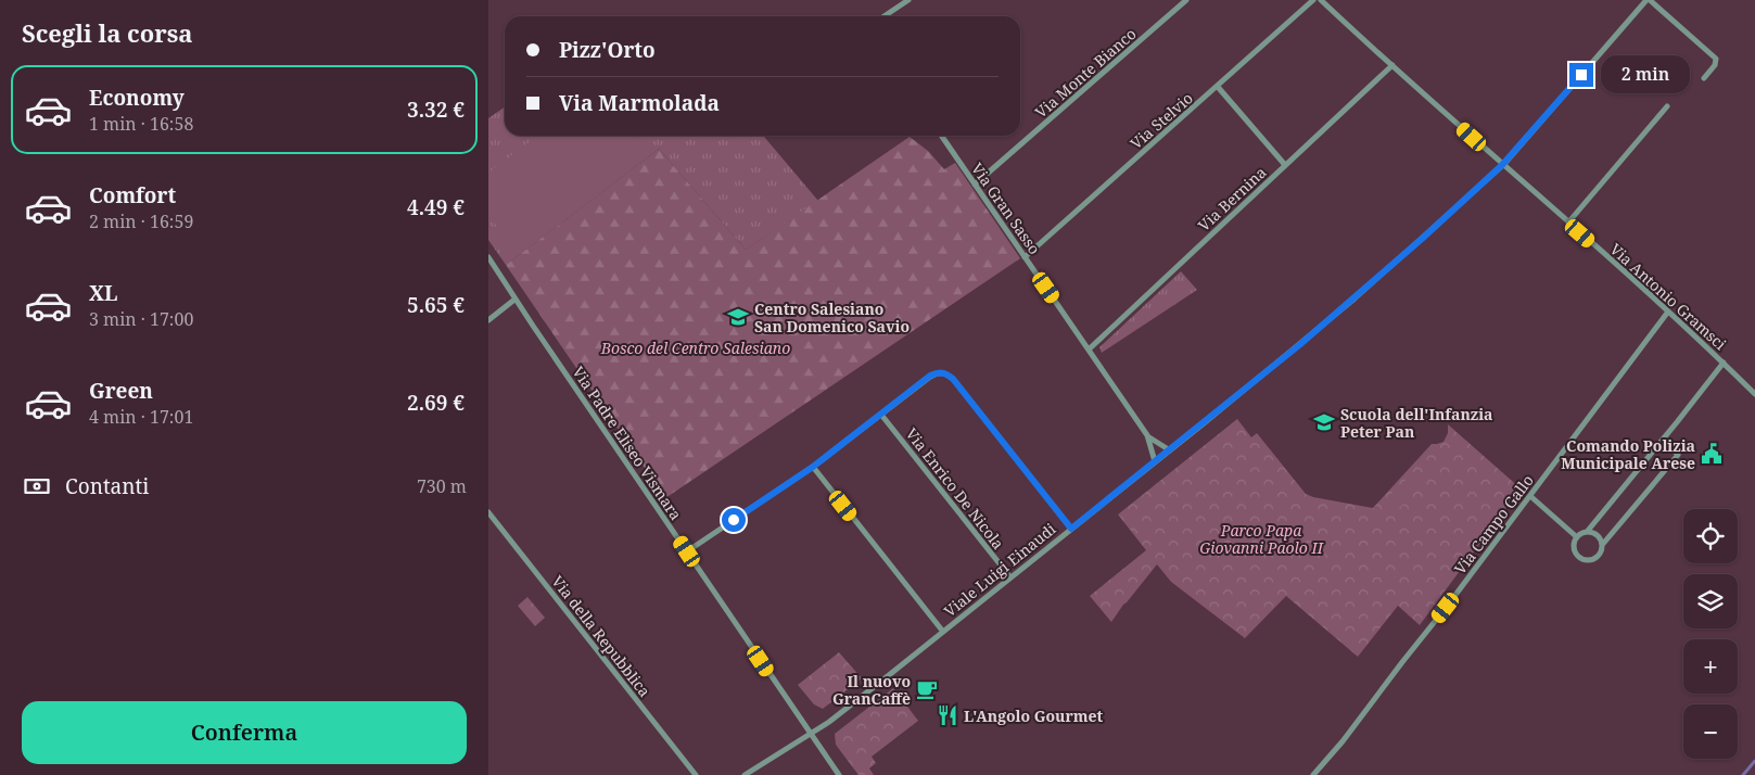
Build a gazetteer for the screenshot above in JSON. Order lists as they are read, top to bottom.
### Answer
{
  "streets": {
    "street": [
      "Via Monte Bianco",
      "Via Stelvio",
      "Via Bernina",
      "Via Gran Sasso",
      "Via Antonio Gramsci",
      "Via Padre Eliseo Vismara",
      "Via Enrico De Nicola",
      "Via Campo Gallo",
      "Viale Luigi Einaudi",
      "Via della Repubblica"
    ]
  },
  "crossings": [
    ["Via Monte Bianco", "Via Gran Sasso"],
    ["Via Stelvio", "Via Gran Sasso"],
    ["Via Bernina", "Via Gran Sasso"],
    ["Via Bernina", "Via Antonio Gramsci"],
    ["Via Gran Sasso", "Viale Luigi Einaudi"],
    ["Via Antonio Gramsci", "Via Campo Gallo"],
    ["Via Antonio Gramsci", "Viale Luigi Einaudi"],
    ["Via Padre Eliseo Vismara", "Viale Luigi Einaudi"],
    ["Via Enrico De Nicola", "Viale Luigi Einaudi"]
  ],
  "parks": ["Bosco del Centro Salesiano", "Parco Papa Giovanni Paolo II"],
  "places": {
    "school or university": ["Centro Salesiano San Domenico Savio", "Scuola dell'Infanzia Peter Pan"],
    "public building": ["Comando Polizia Municipale Arese"],
    "cafe": ["Il nuovo GranCaffè"],
    "restaurant": ["L'Angolo Gourmet"]
  },
  "page": {
    "heading": "Scegli la corsa",
    "banner": ["Pizz'Orto", "Via Marmolada"],
    "bubble": "2 min",
    "list": [
      {
        "name": "Economy",
        "note": "1 min · 16:58",
        "value": "3.32 €"
      },
      {
        "name": "Comfort",
        "note": "2 min · 16:59",
        "value": "4.49 €"
      },
      {
        "name": "XL",
        "note": "3 min · 17:00",
        "value": "5.65 €"
      },
      {
        "name": "Green",
        "note": "4 min · 17:01",
        "value": "2.69 €"
      }
    ],
    "pay": ["Contanti", "730 m"],
    "map_buttons": ["+", "−"],
    "buttons": "Conferma"
  }
}
